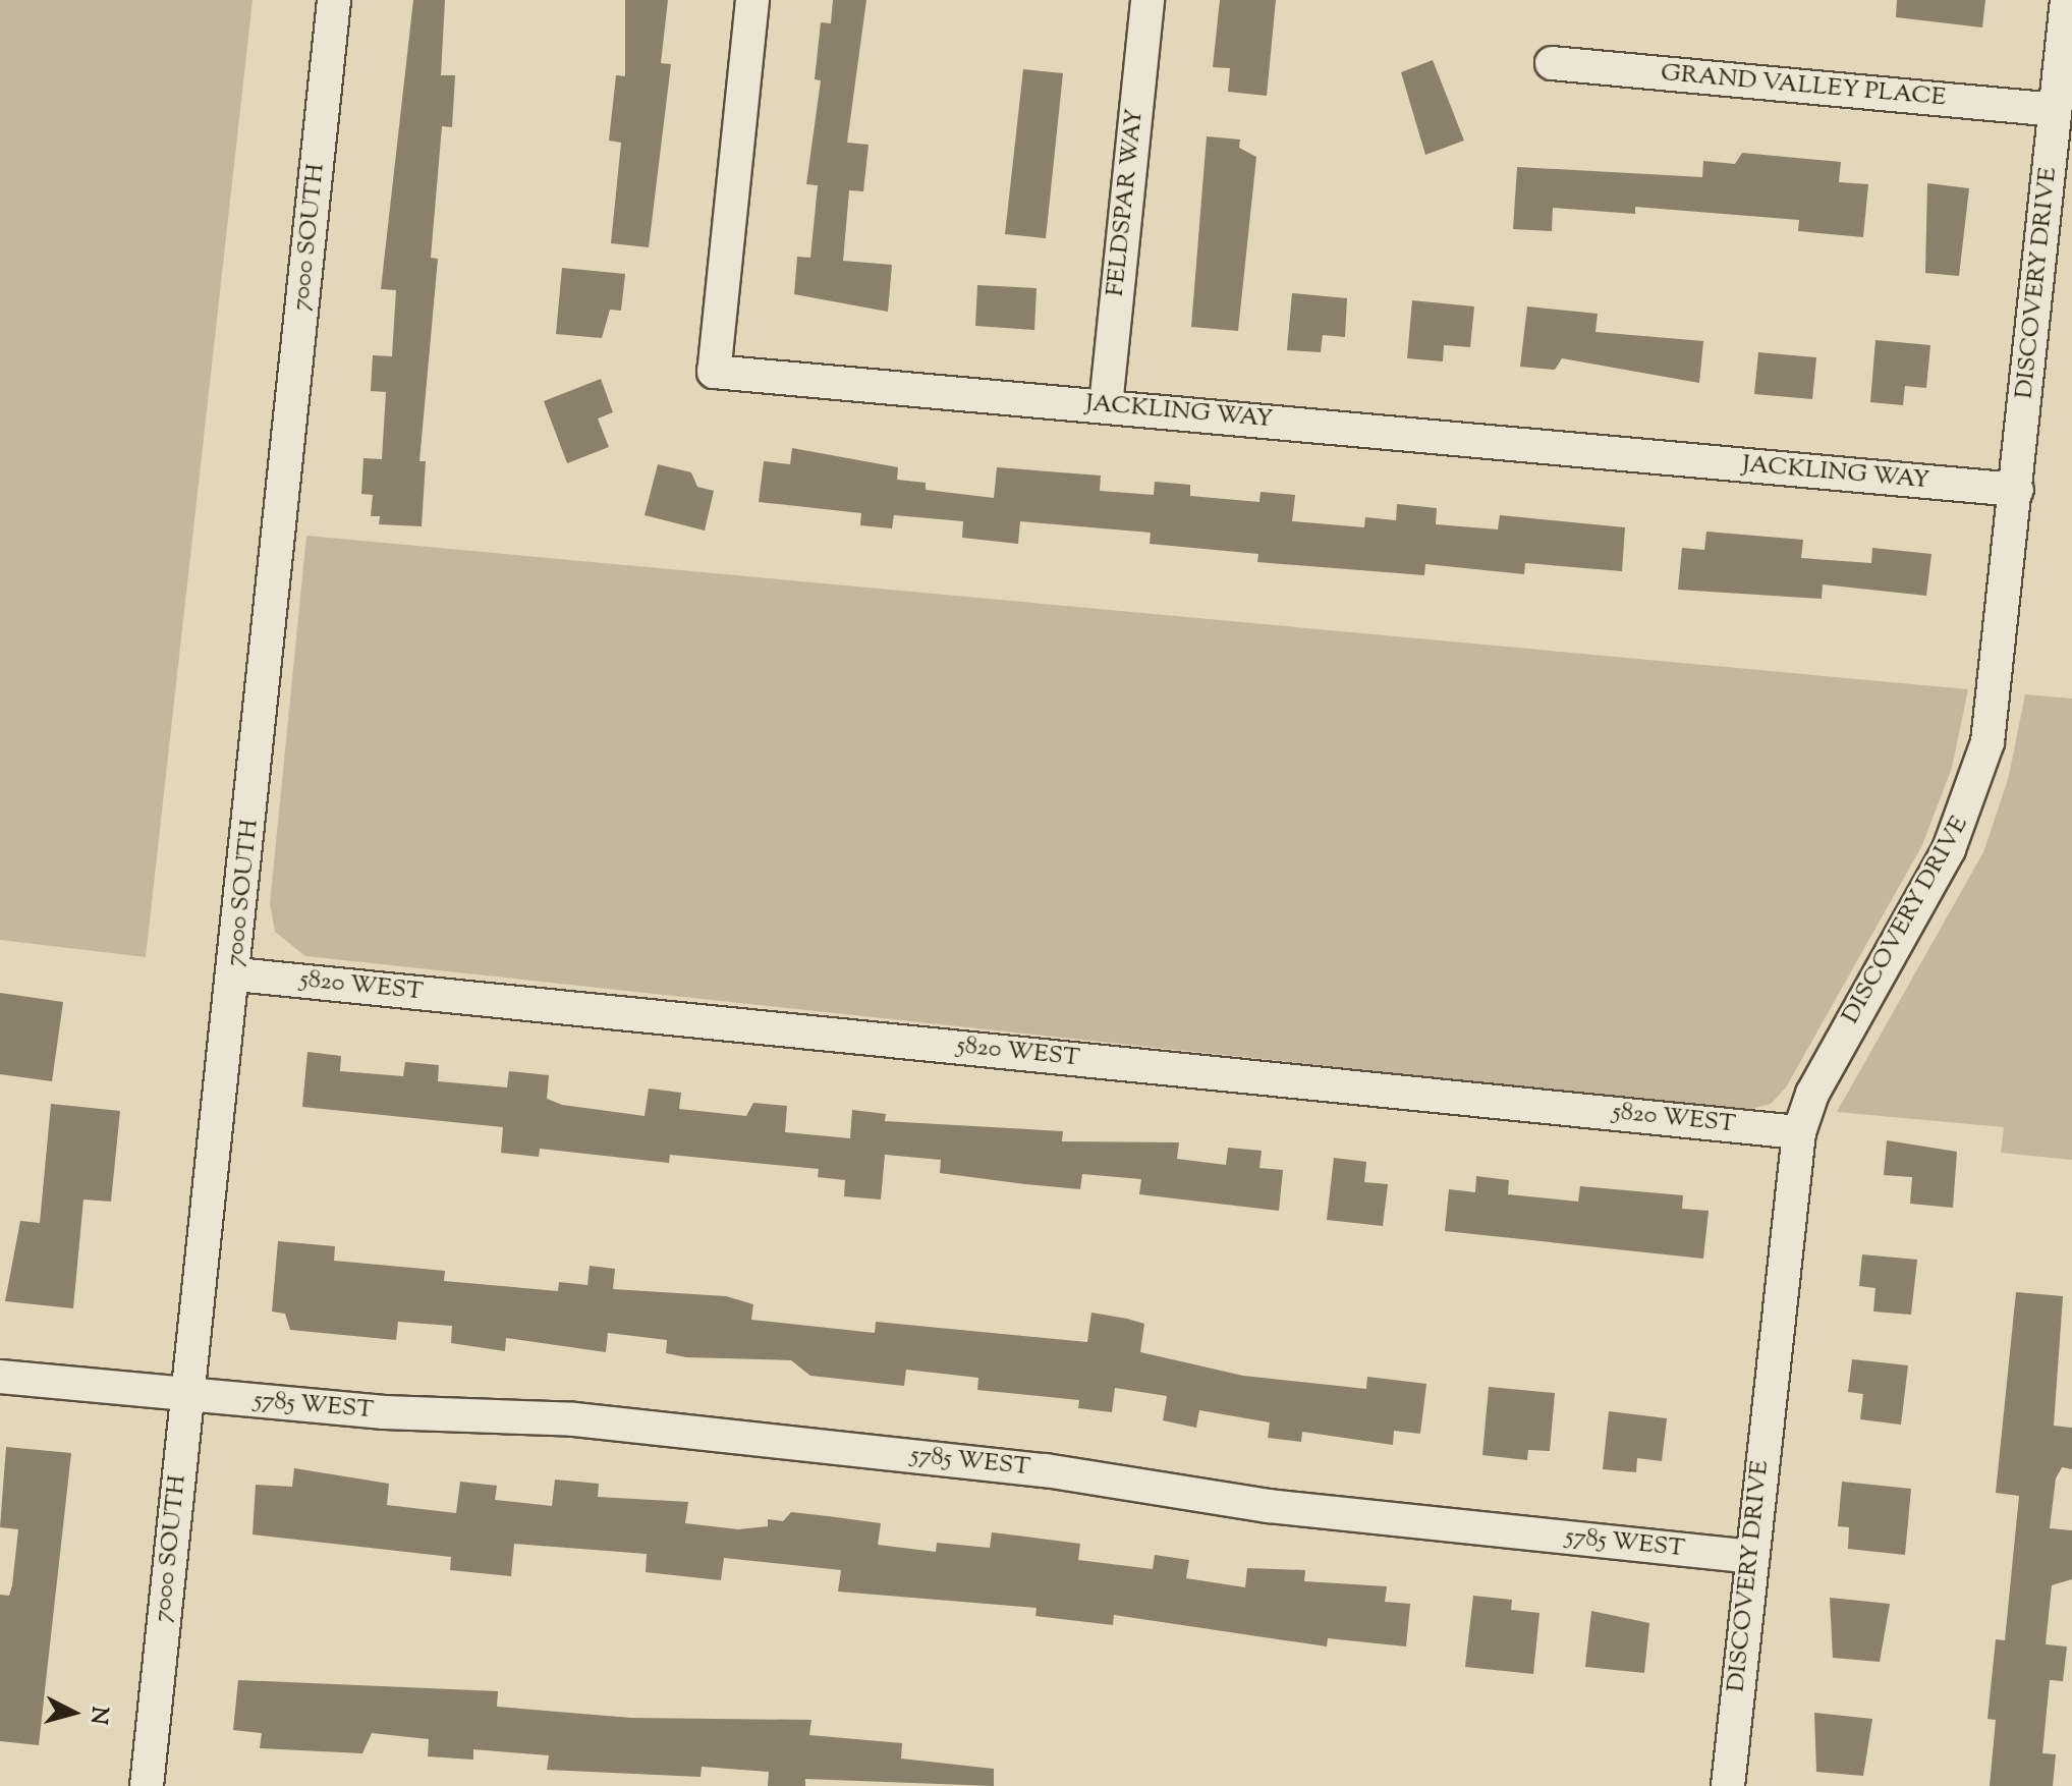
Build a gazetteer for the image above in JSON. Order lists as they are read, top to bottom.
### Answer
{
  "streets": {
    "street": [
      "GRAND VALLEY PLACE",
      "FELDSPAR WAY",
      "7000 SOUTH",
      "DISCOVERY DRIVE",
      "JACKLING WAY",
      "5820 WEST",
      "5785 WEST"
    ]
  },
  "crossings": [
    ["GRAND VALLEY PLACE", "DISCOVERY DRIVE"],
    ["FELDSPAR WAY", "JACKLING WAY"],
    ["7000 SOUTH", "5820 WEST"],
    ["7000 SOUTH", "5785 WEST"],
    ["DISCOVERY DRIVE", "JACKLING WAY"],
    ["DISCOVERY DRIVE", "5820 WEST"],
    ["DISCOVERY DRIVE", "5785 WEST"]
  ],
  "north": "right"
}
